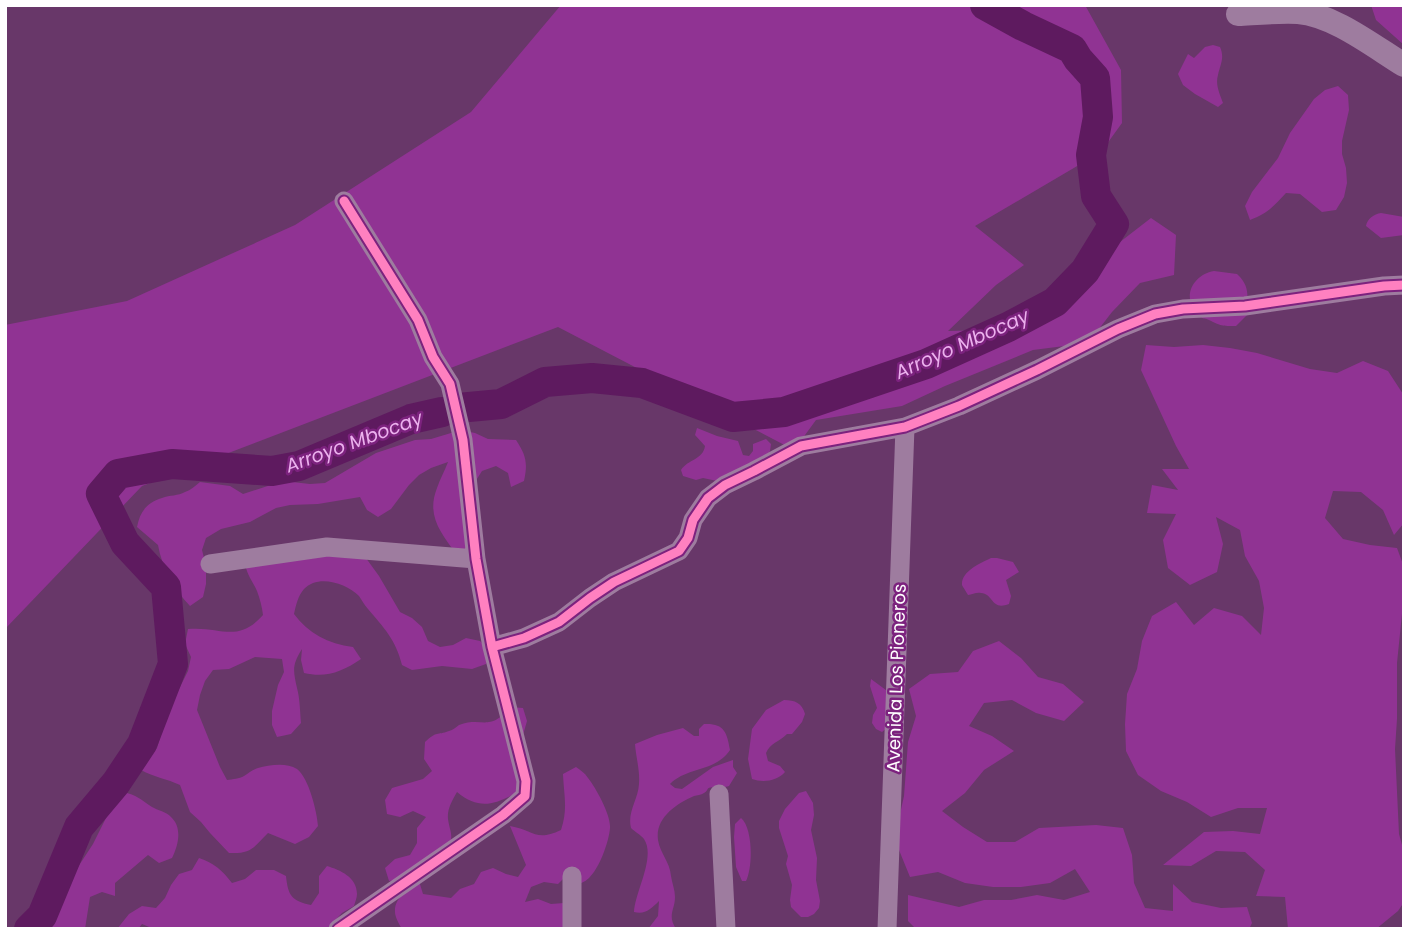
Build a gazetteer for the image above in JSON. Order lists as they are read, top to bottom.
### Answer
{
  "streets": {
    "street": ["Avenida Los Pioneros"]
  },
  "water": ["Arroyo Mbocay"]
}
